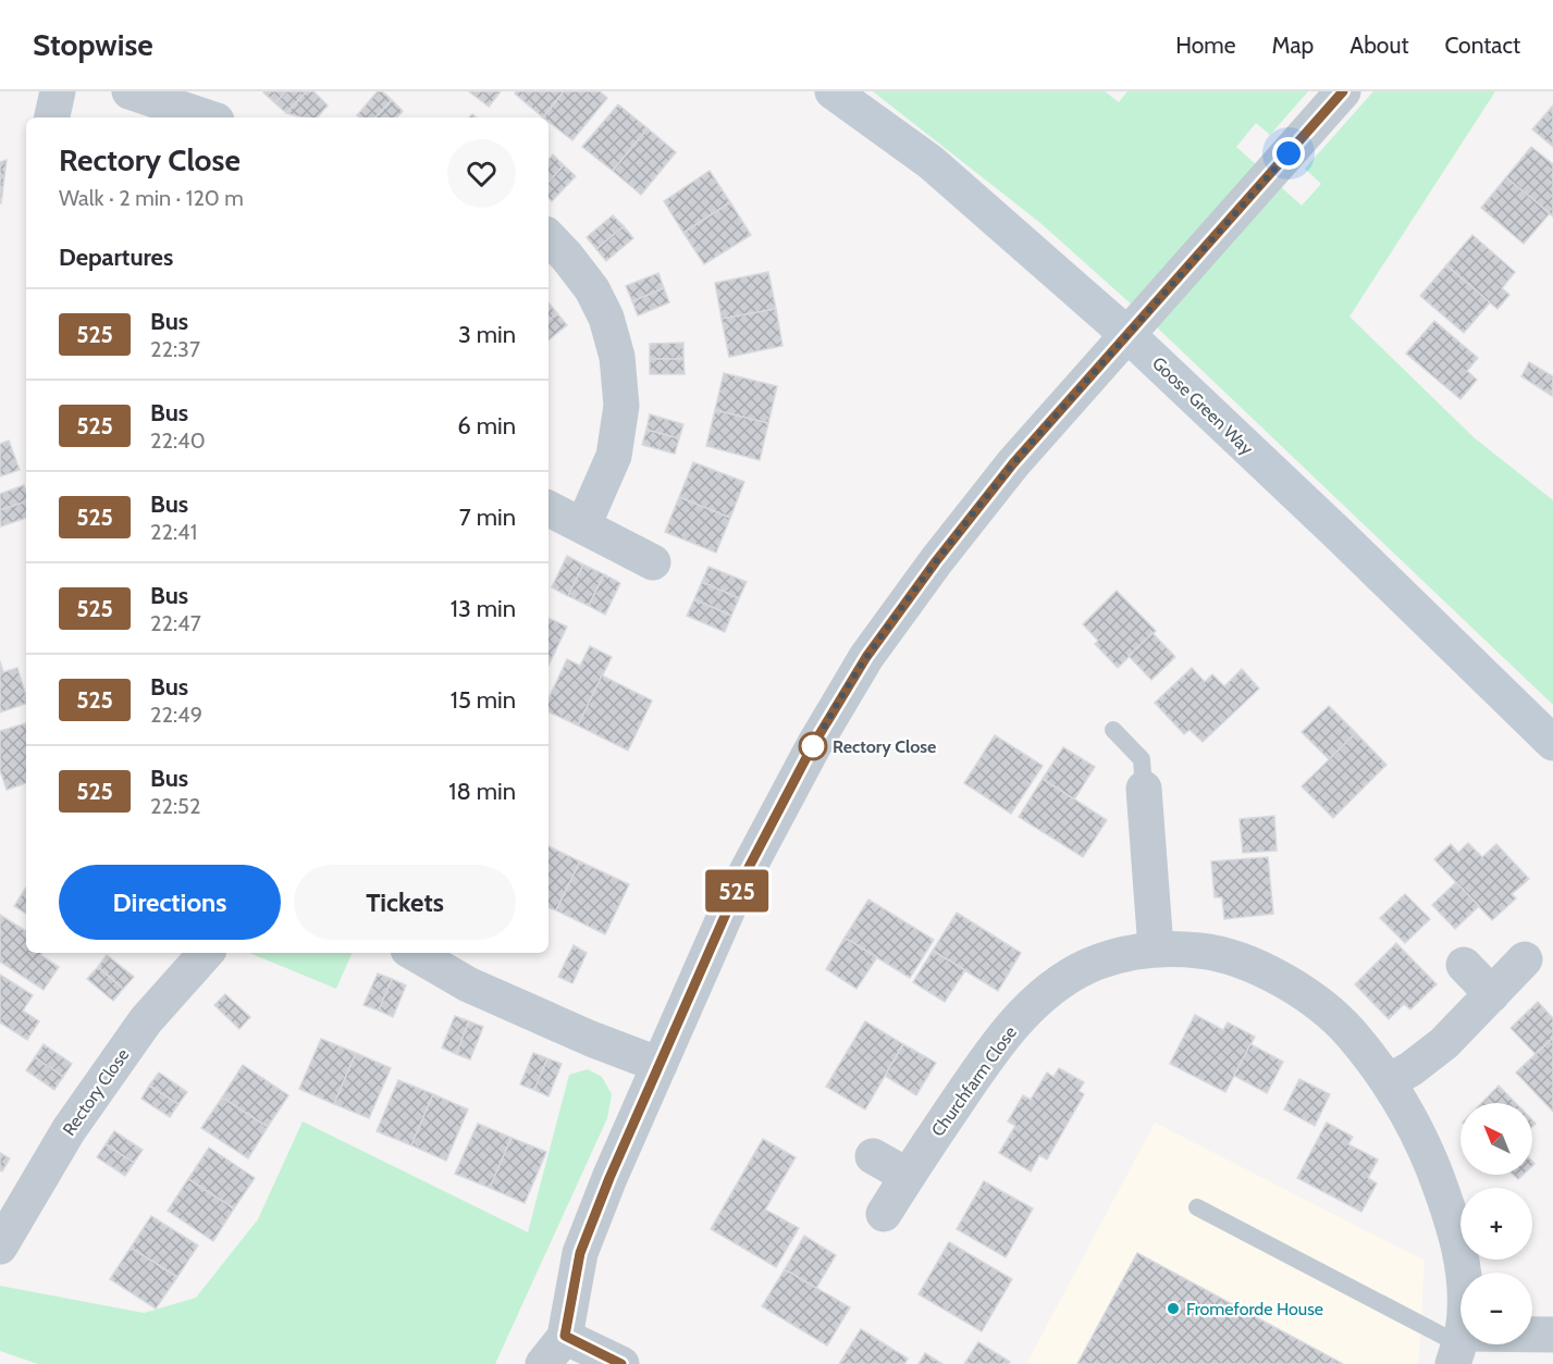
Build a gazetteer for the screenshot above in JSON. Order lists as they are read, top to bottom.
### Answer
{
  "streets": {
    "main road": ["Goose Green Way"],
    "street": ["Churchfarm Close", "Rectory Close"]
  },
  "places": ["Rectory Close", "Fromeforde House"],
  "lines": ["bus line 525"],
  "north": "top left",
  "page": {
    "header": "Stopwise",
    "nav": [
      "Home",
      "Map",
      "About",
      "Contact"
    ],
    "on_map": "525",
    "heading": [
      ["Rectory Close", "Walk · 2 min · 120 m"],
      "Departures"
    ],
    "list": [
      {
        "mark": "525",
        "name": "Bus",
        "note": "22:37",
        "value": "3 min"
      },
      {
        "mark": "525",
        "name": "Bus",
        "note": "22:40",
        "value": "6 min"
      },
      {
        "mark": "525",
        "name": "Bus",
        "note": "22:41",
        "value": "7 min"
      },
      {
        "mark": "525",
        "name": "Bus",
        "note": "22:47",
        "value": "13 min"
      },
      {
        "mark": "525",
        "name": "Bus",
        "note": "22:49",
        "value": "15 min"
      },
      {
        "mark": "525",
        "name": "Bus",
        "note": "22:52",
        "value": "18 min"
      }
    ],
    "buttons": ["Directions", "Tickets"],
    "map_buttons": ["+", "−"]
  }
}
